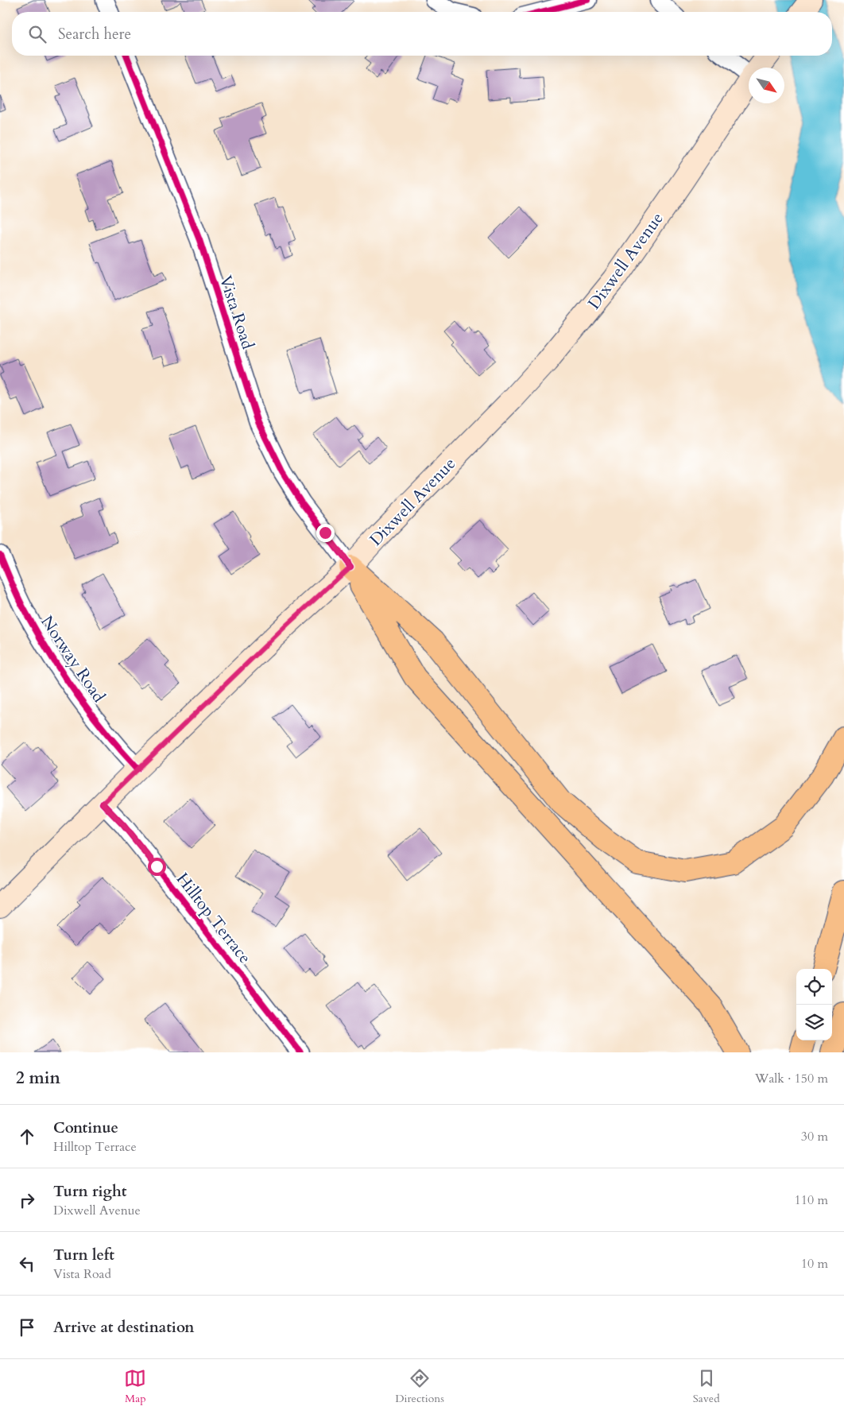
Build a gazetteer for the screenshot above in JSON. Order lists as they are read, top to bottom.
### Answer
{
  "streets": {
    "main road": ["Dixwell Avenue"],
    "street": ["Vista Road", "Norway Road", "Hilltop Terrace"]
  },
  "crossings": [
    ["Dixwell Avenue", "Vista Road"],
    ["Dixwell Avenue", "Norway Road"],
    ["Dixwell Avenue", "Hilltop Terrace"]
  ],
  "north": "bottom right",
  "page": {
    "search": "Search here",
    "heading": ["2 min", "Walk · 150 m"],
    "list": [
      ["Continue", "Hilltop Terrace", "30 m"],
      ["Turn right", "Dixwell Avenue", "110 m"],
      ["Turn left", "Vista Road", "10 m"],
      "Arrive at destination"
    ],
    "nav": ["Map", "Directions", "Saved"]
  }
}
